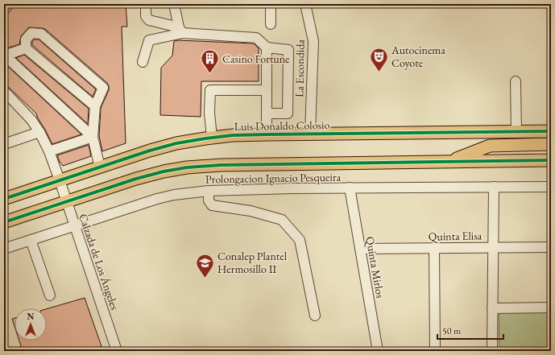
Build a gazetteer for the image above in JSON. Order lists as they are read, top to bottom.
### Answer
{
  "streets": {
    "main road": ["Luis Donaldo Colosio"],
    "street": [
      "La Escondida",
      "Prolongacion Ignacio Pesqueira",
      "Quinta Elisa",
      "Calzada de Los Ángeles",
      "Quinta Mirlos"
    ]
  },
  "crossings": [
    ["La Escondida", "Luis Donaldo Colosio"],
    ["Luis Donaldo Colosio", "Calzada de Los Ángeles"],
    ["Prolongacion Ignacio Pesqueira", "Calzada de Los Ángeles"],
    ["Prolongacion Ignacio Pesqueira", "Quinta Mirlos"],
    ["Quinta Elisa", "Quinta Mirlos"]
  ],
  "places": {
    "theatre": ["Autocinema Coyote"],
    "building": ["Casino Fortune"],
    "school or university": ["Conalep Plantel Hermosillo II"]
  },
  "scale_bar": "50 m",
  "north": "top"
}
